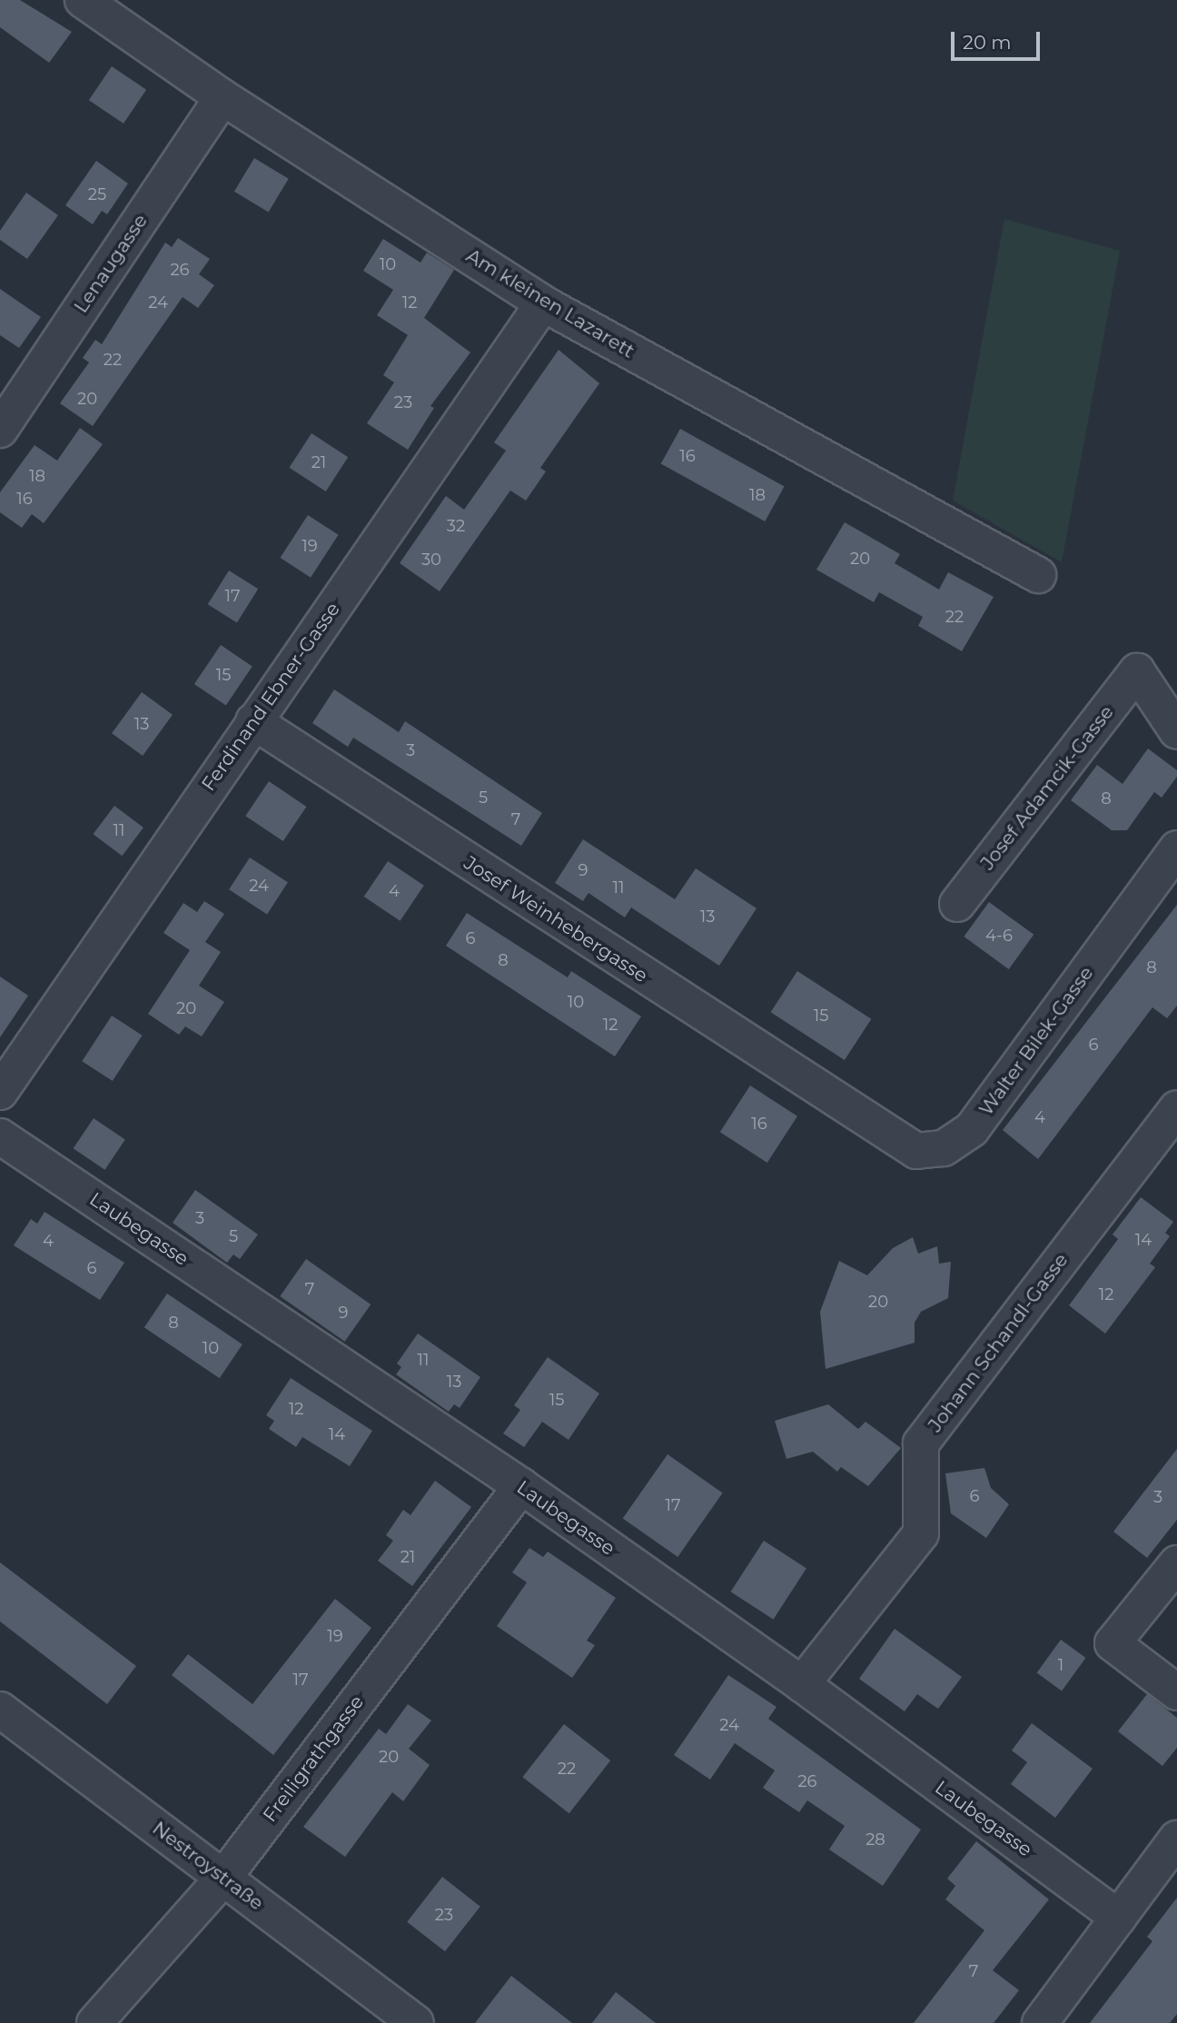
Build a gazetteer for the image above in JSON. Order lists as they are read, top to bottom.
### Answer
{
  "streets": {
    "street": [
      "Lenaugasse",
      "Am kleinen Lazarett",
      "Ferdinand Ebner-Gasse",
      "Josef Adamcik-Gasse",
      "Josef Weinhebergasse",
      "Walter Bilek-Gasse",
      "Laubegasse",
      "Johann Schandl-Gasse",
      "Freiligrathgasse",
      "Nestroystraße"
    ]
  },
  "crossings": [
    ["Lenaugasse", "Am kleinen Lazarett"],
    ["Am kleinen Lazarett", "Ferdinand Ebner-Gasse"],
    ["Ferdinand Ebner-Gasse", "Josef Weinhebergasse"],
    ["Josef Weinhebergasse", "Walter Bilek-Gasse"],
    ["Laubegasse", "Johann Schandl-Gasse"],
    ["Laubegasse", "Freiligrathgasse"],
    ["Freiligrathgasse", "Nestroystraße"]
  ],
  "house_numbers": [
    "25",
    "10",
    "26",
    "24",
    "12",
    "22",
    "20",
    "23",
    "16",
    "21",
    "18",
    "18",
    "16",
    "32",
    "19",
    "20",
    "30",
    "17",
    "22",
    "15",
    "13",
    "3",
    "5",
    "8",
    "7",
    "11",
    "9",
    "24",
    "11",
    "4",
    "13",
    "4-6",
    "6",
    "8",
    "8",
    "10",
    "20",
    "15",
    "12",
    "6",
    "4",
    "16",
    "3",
    "5",
    "14",
    "4",
    "6",
    "7",
    "12",
    "20",
    "9",
    "8",
    "10",
    "11",
    "13",
    "15",
    "12",
    "14",
    "6",
    "3",
    "17",
    "21",
    "19",
    "1",
    "17",
    "24",
    "20",
    "22",
    "26",
    "28",
    "23",
    "7"
  ],
  "scale_bar": "20 m"
}
